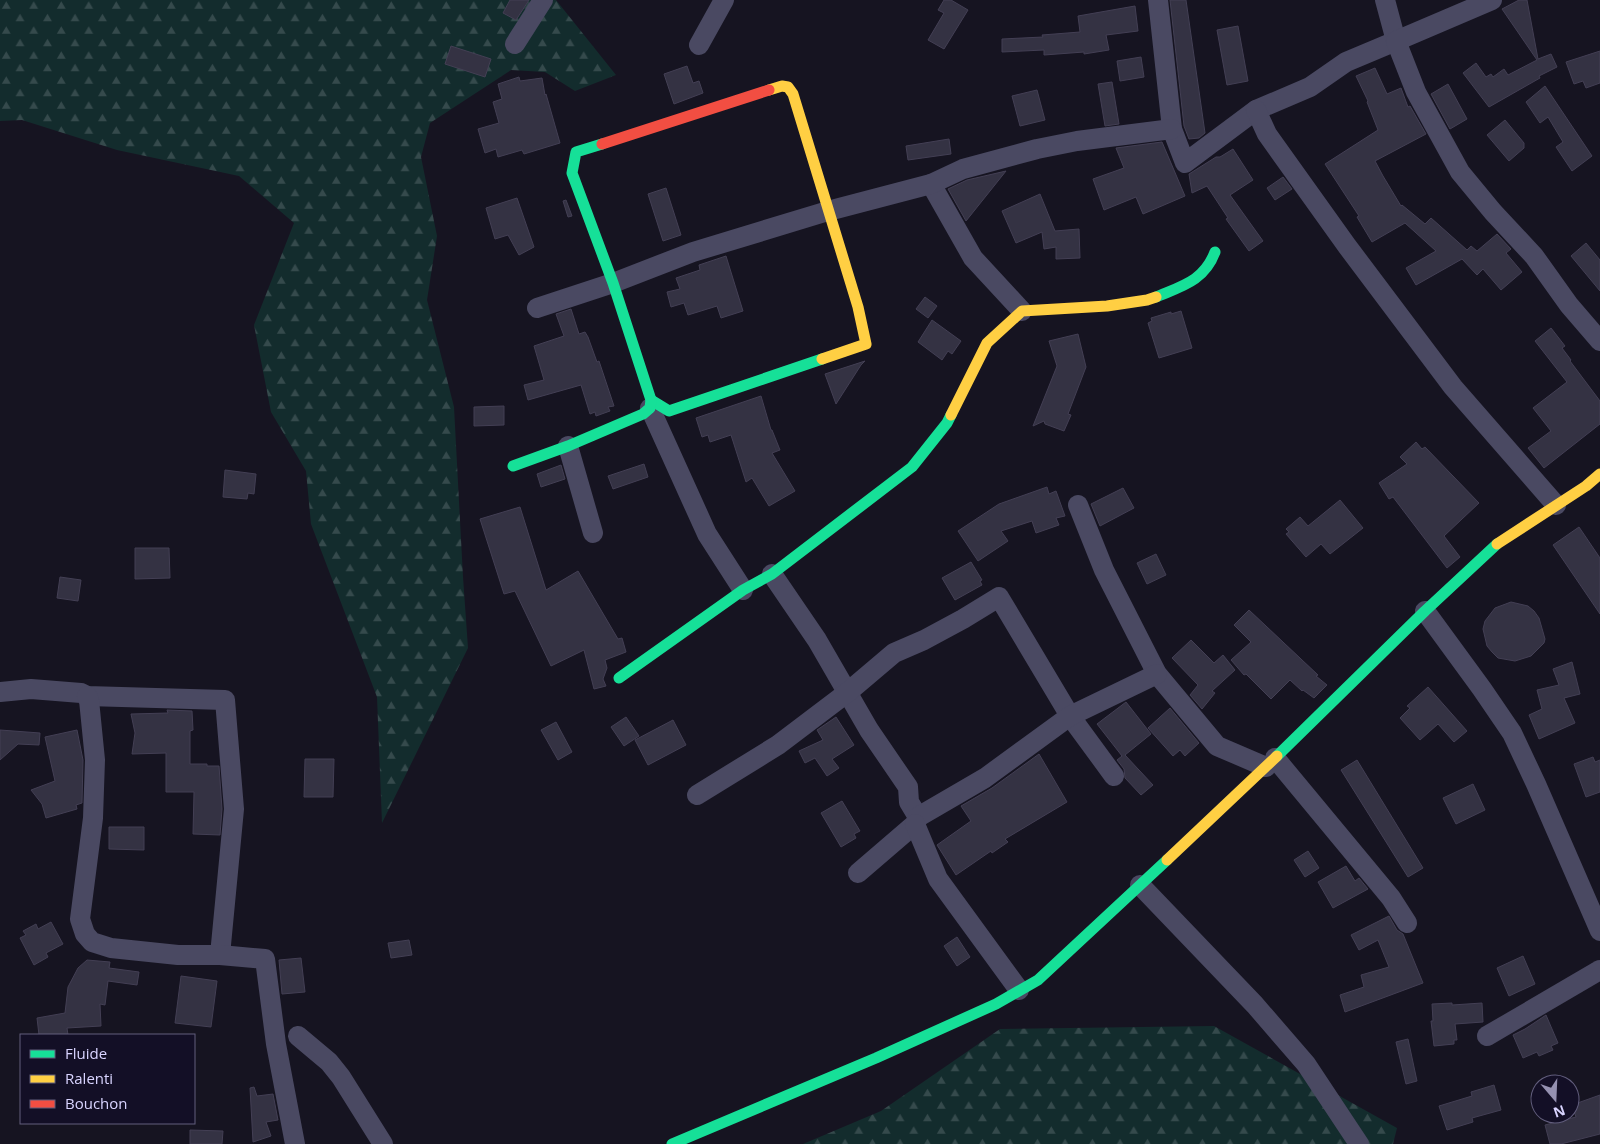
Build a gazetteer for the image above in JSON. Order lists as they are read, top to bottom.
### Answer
{
  "legend": ["Fluide", "Ralenti", "Bouchon"],
  "north": "bottom"
}
